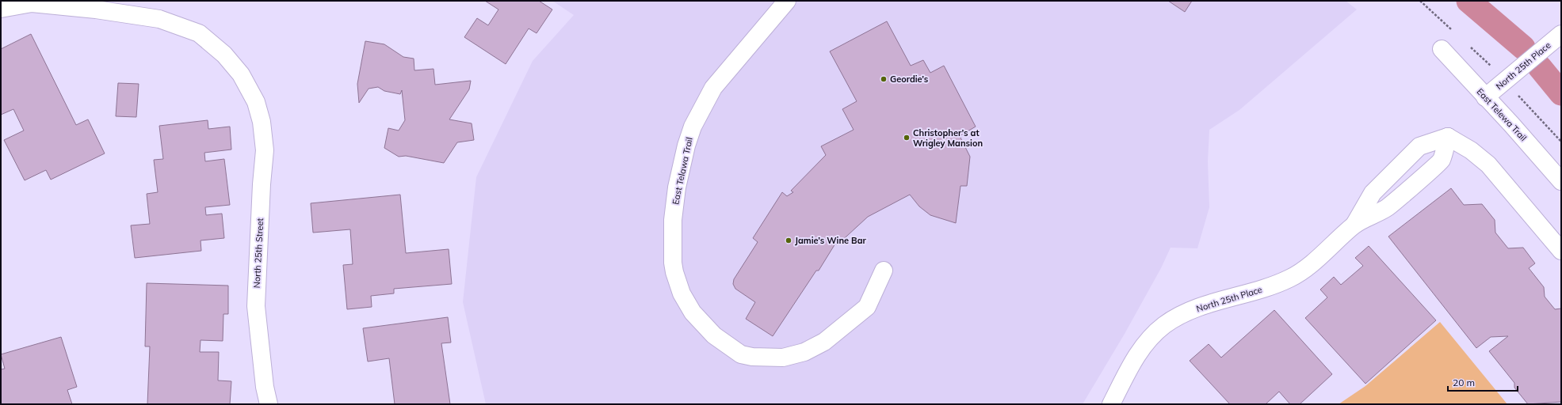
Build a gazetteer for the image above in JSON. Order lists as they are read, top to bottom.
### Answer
{
  "streets": {
    "street": [
      "North 25th Place",
      "East Telewa Trail",
      "East Telawa Trail",
      "North 25th Street"
    ]
  },
  "crossings": [
    ["North 25th Place", "East Telewa Trail"]
  ],
  "places": ["Geordie’s", "Christopher’s at Wrigley Mansion", "Jamie’s Wine Bar"],
  "scale_bar": "20 m"
}
